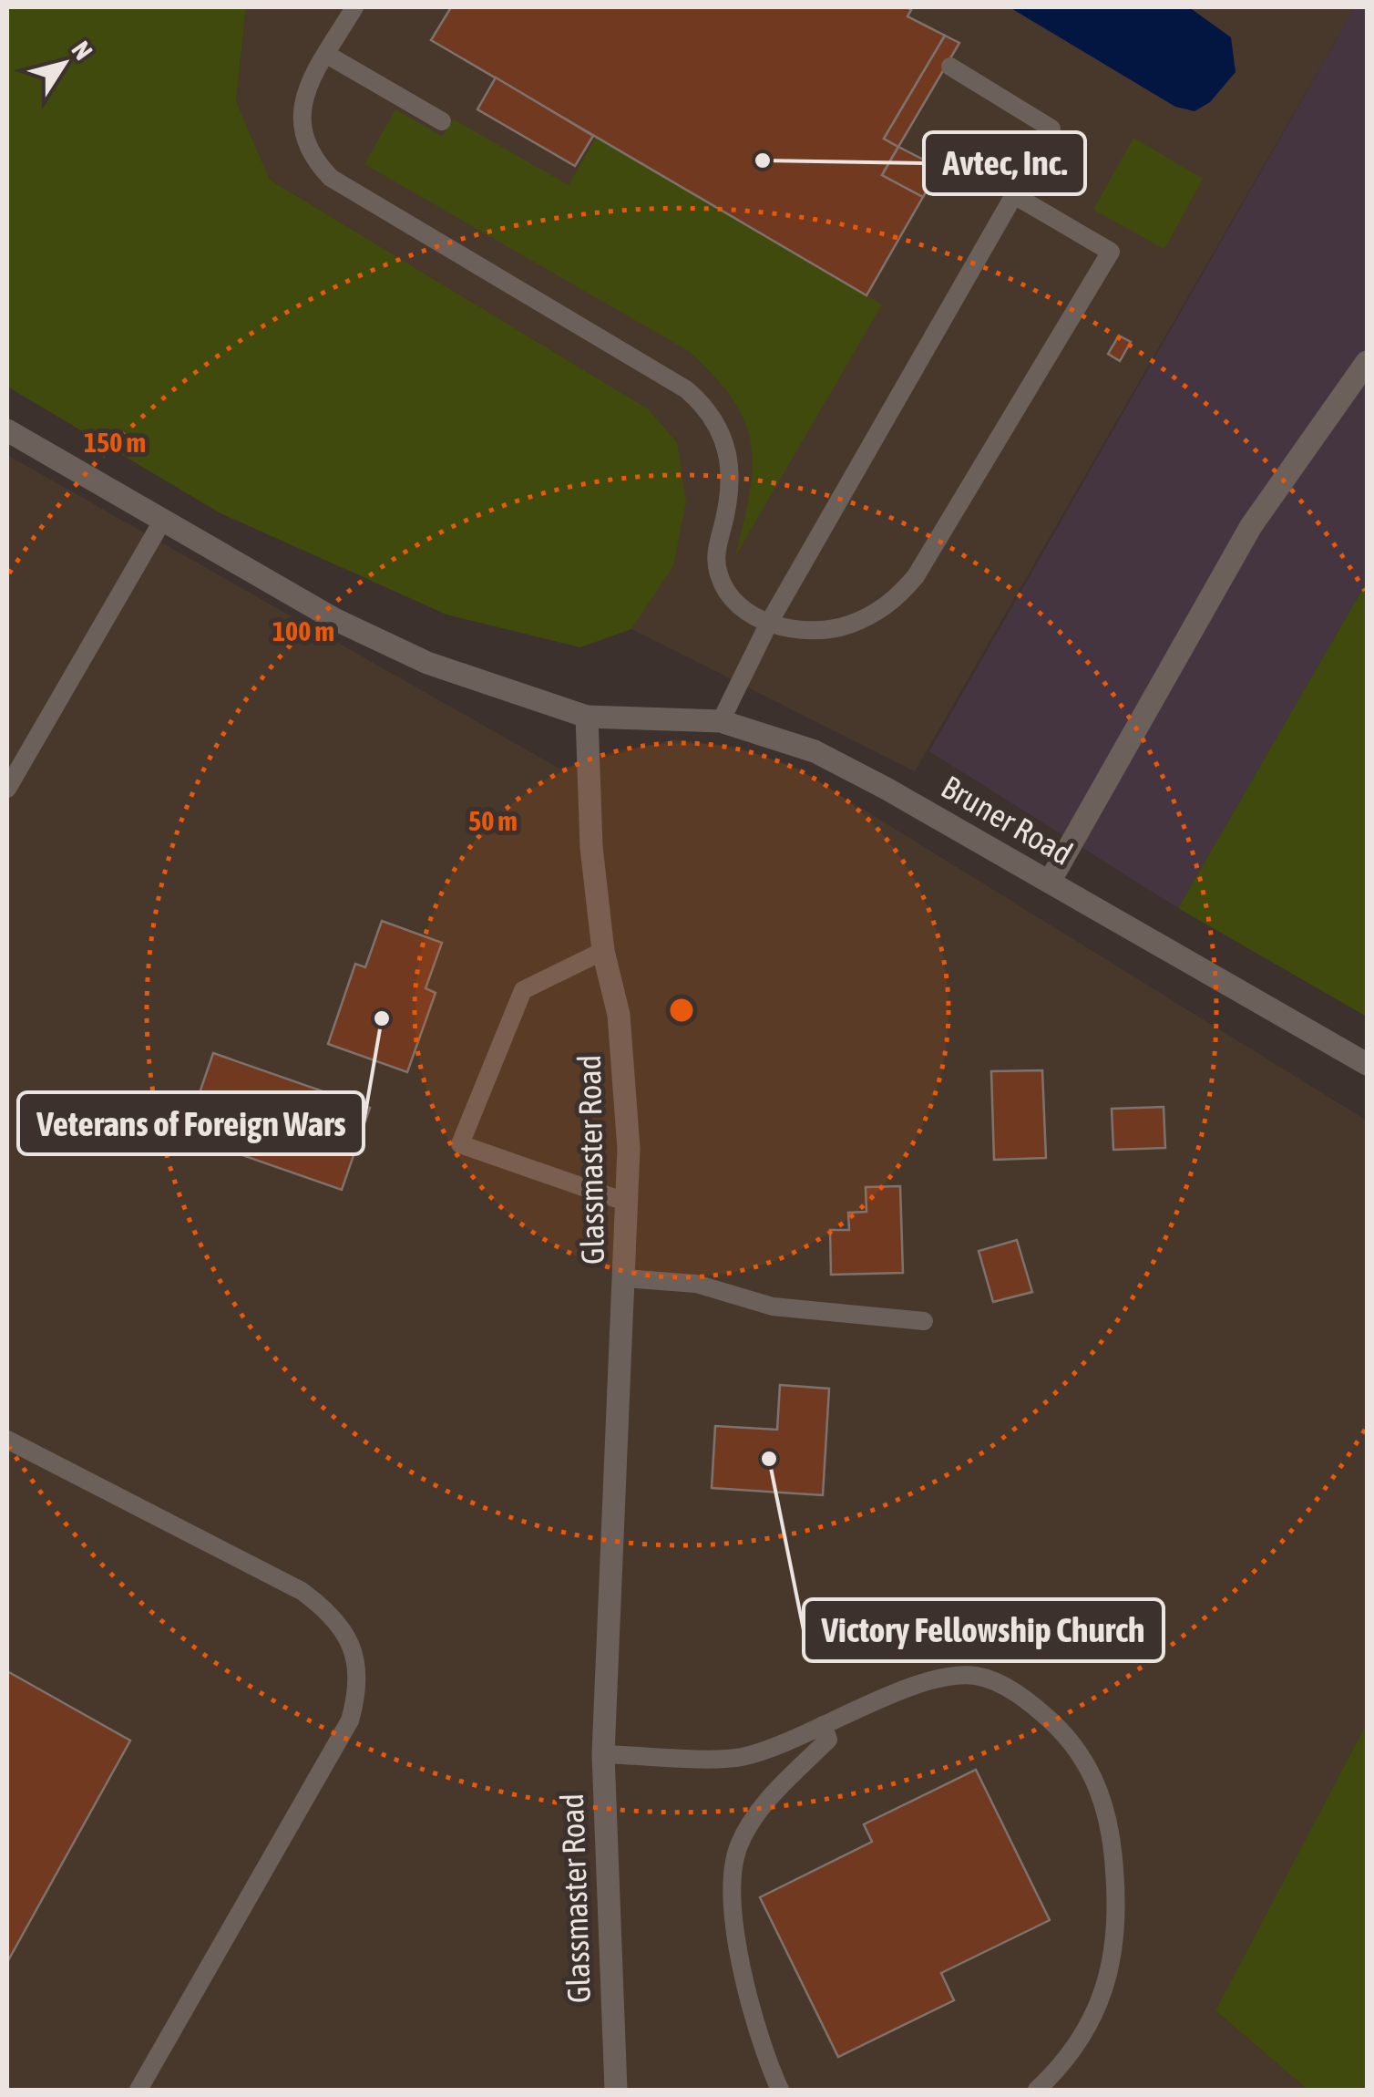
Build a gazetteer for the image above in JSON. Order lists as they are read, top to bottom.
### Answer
{
  "streets": {
    "street": ["Bruner Road", "Glassmaster Road"]
  },
  "crossings": [
    ["Bruner Road", "Glassmaster Road"]
  ],
  "places": ["Avtec, Inc.", "Veterans of Foreign Wars", "Victory Fellowship Church"],
  "north": "top right",
  "rings": ["150 m", "100 m", "50 m"]
}
